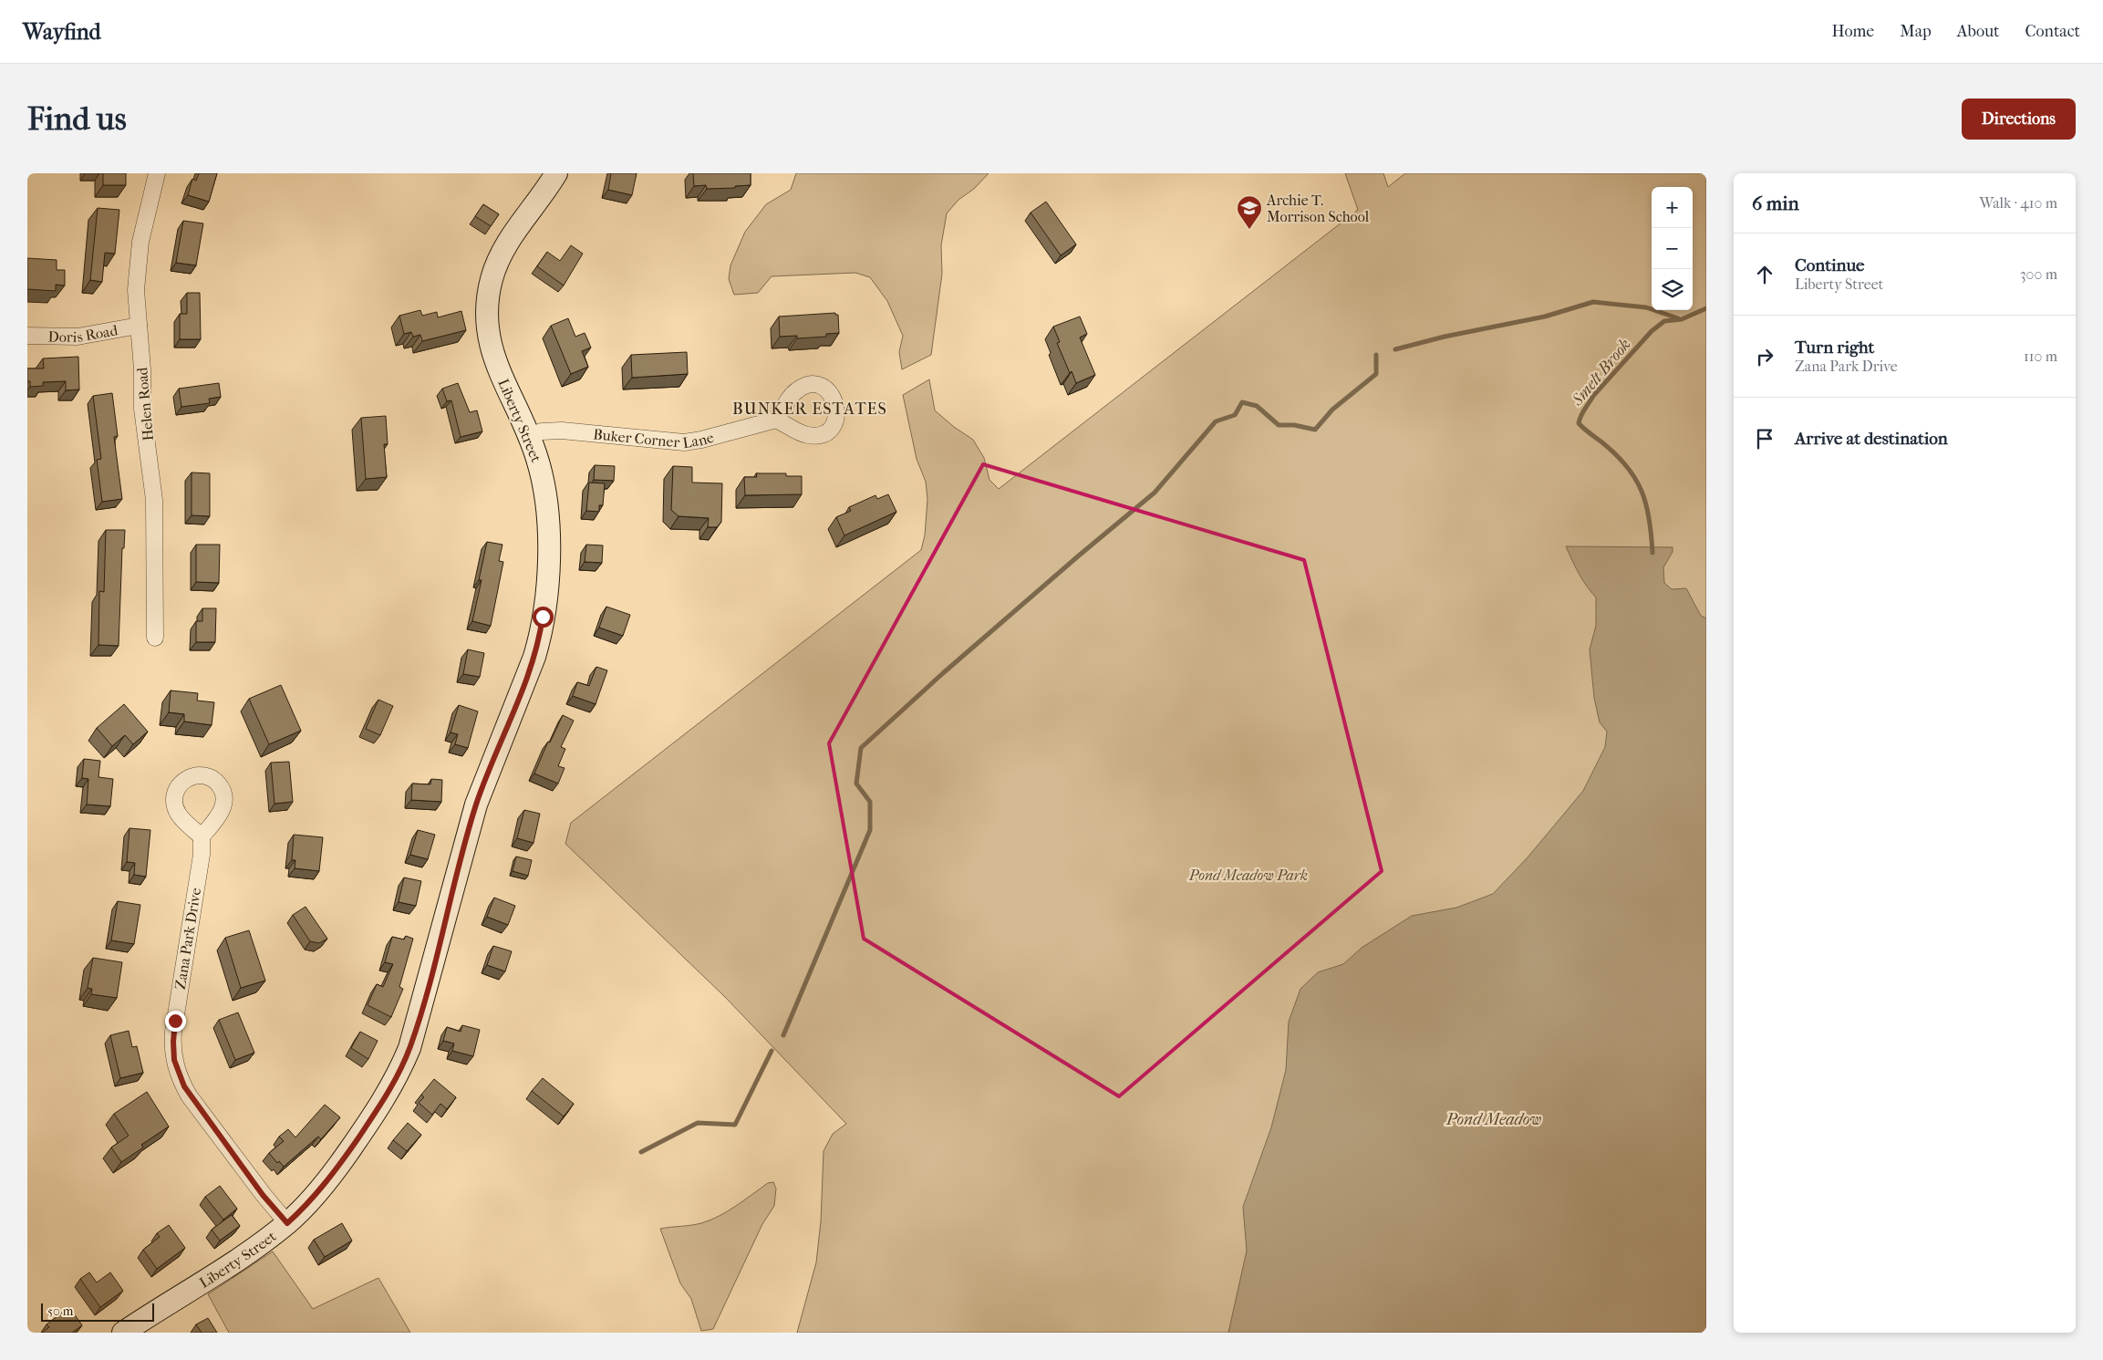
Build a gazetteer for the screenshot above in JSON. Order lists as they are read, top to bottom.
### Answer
{
  "streets": {
    "main road": ["Liberty Street"],
    "street": [
      "Doris Road",
      "Helen Road",
      "Buker Corner Lane",
      "Zana Park Drive"
    ]
  },
  "crossings": [
    ["Doris Road", "Helen Road"],
    ["Liberty Street", "Buker Corner Lane"],
    ["Liberty Street", "Zana Park Drive"]
  ],
  "districts": ["BUNKER ESTATES"],
  "water": ["Smelt Brook", "Pond Meadow"],
  "parks": ["Pond Meadow Park"],
  "places": {
    "school or university": ["Archie T. Morrison School"]
  },
  "scale_bar": "50 m",
  "page": {
    "header": "Wayfind",
    "nav": [
      "Home",
      "Map",
      "About",
      "Contact"
    ],
    "buttons": "Directions",
    "title": "Find us",
    "heading": ["6 min", "Walk · 410 m"],
    "map_buttons": ["+", "−"],
    "list": [
      ["Continue", "Liberty Street", "300 m"],
      ["Turn right", "Zana Park Drive", "110 m"],
      "Arrive at destination"
    ],
    "scale": "50 m"
  }
}
